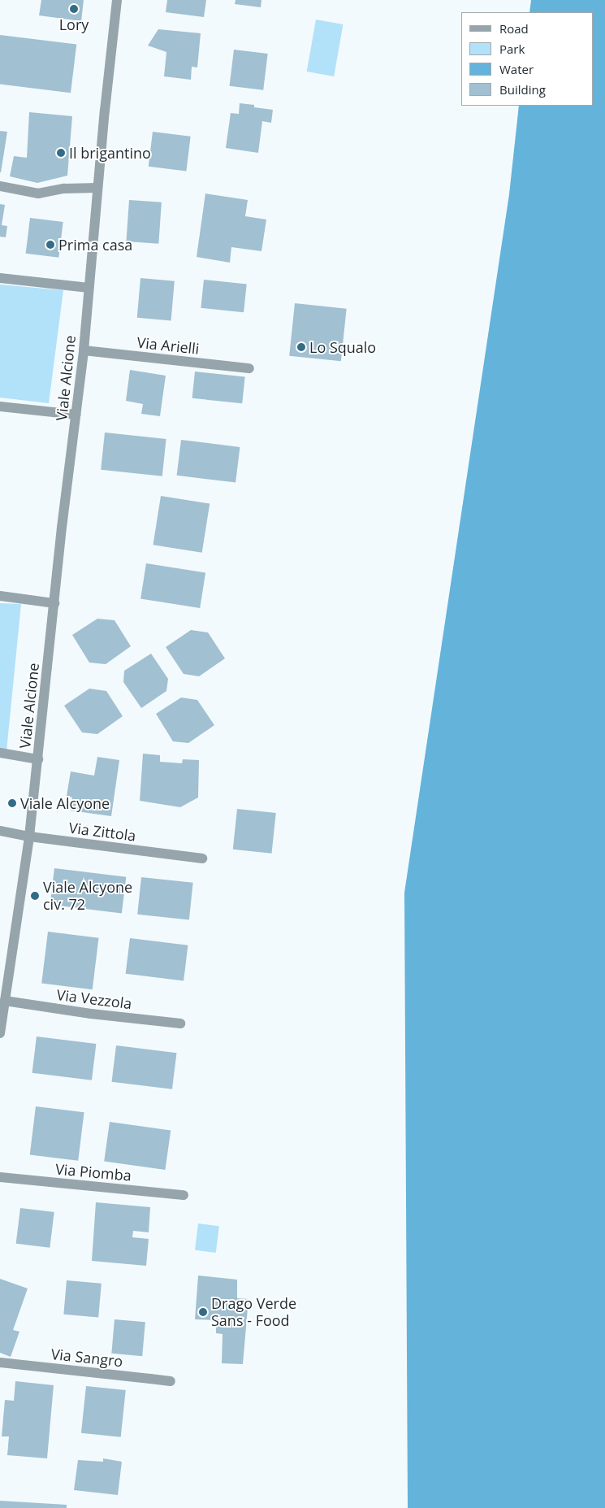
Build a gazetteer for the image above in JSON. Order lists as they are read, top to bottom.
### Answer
{
  "streets": {
    "street": [
      "Via Arielli",
      "Viale Alcione",
      "Via Zittola",
      "Via Vezzola",
      "Via Piomba",
      "Via Sangro"
    ]
  },
  "crossings": [
    ["Via Arielli", "Viale Alcione"],
    ["Viale Alcione", "Via Zittola"],
    ["Viale Alcione", "Via Vezzola"]
  ],
  "places": [
    "Lory",
    "Il brigantino",
    "Prima casa",
    "Lo Squalo",
    "Viale Alcyone",
    "Viale Alcyone civ. 72",
    "Drago Verde Sans - Food"
  ],
  "legend": [
    "Road",
    "Park",
    "Water",
    "Building"
  ]
}
